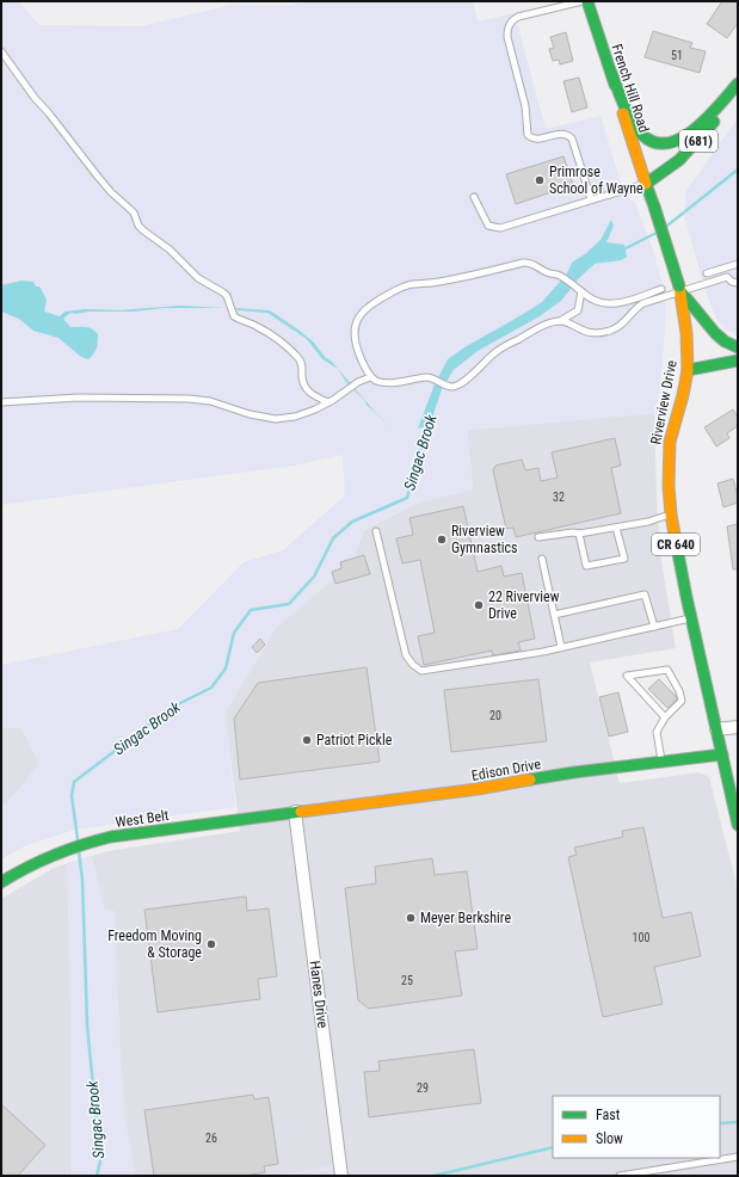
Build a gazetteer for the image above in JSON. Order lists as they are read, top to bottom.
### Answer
{
  "streets": {
    "main road": [
      "French Hill Road",
      "(681)",
      "Riverview Drive",
      "CR 640",
      "Edison Drive",
      "West Belt"
    ],
    "street": ["Hanes Drive"]
  },
  "crossings": [
    ["French Hill Road", "(681)"],
    ["French Hill Road", "Riverview Drive"],
    ["(681)", "Riverview Drive"],
    ["Riverview Drive", "Edison Drive"],
    ["Edison Drive", "West Belt"],
    ["Edison Drive", "Hanes Drive"],
    ["West Belt", "Hanes Drive"]
  ],
  "water": ["Singac Brook"],
  "places": [
    "Primrose School of Wayne",
    "Riverview Gymnastics",
    "22 Riverview Drive",
    "Patriot Pickle",
    "Meyer Berkshire",
    "Freedom Moving & Storage"
  ],
  "house_numbers": [
    "51",
    "32",
    "20",
    "100",
    "25",
    "29",
    "26"
  ],
  "legend": ["Fast", "Slow"]
}
